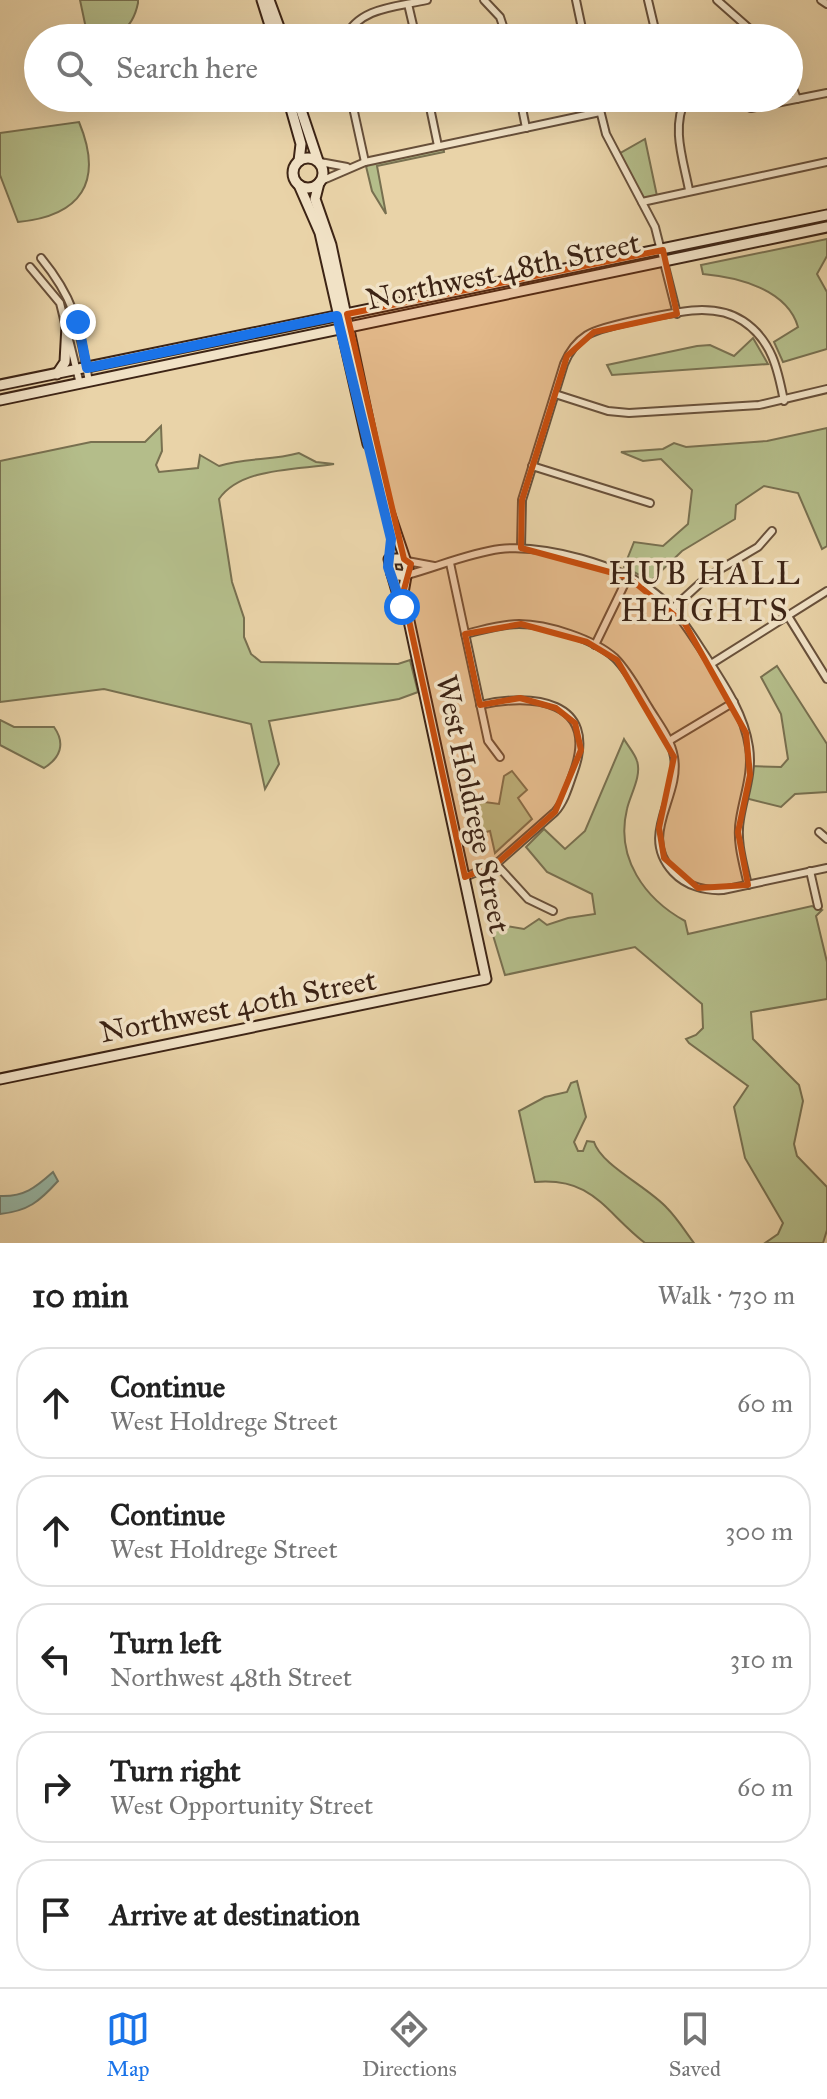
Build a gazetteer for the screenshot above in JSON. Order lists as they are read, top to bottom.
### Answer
{
  "streets": {
    "main road": ["Northwest 48th Street", "West Holdrege Street", "Northwest 40th Street"]
  },
  "crossings": [
    ["West Holdrege Street", "Northwest 40th Street"]
  ],
  "districts": ["HUB HALL HEIGHTS"],
  "page": {
    "search": "Search here",
    "heading": ["10 min", "Walk · 730 m"],
    "list": [
      ["Continue", "West Holdrege Street", "60 m"],
      ["Continue", "West Holdrege Street", "300 m"],
      ["Turn left", "Northwest 48th Street", "310 m"],
      ["Turn right", "West Opportunity Street", "60 m"],
      "Arrive at destination"
    ],
    "nav": ["Map", "Directions", "Saved"]
  }
}
